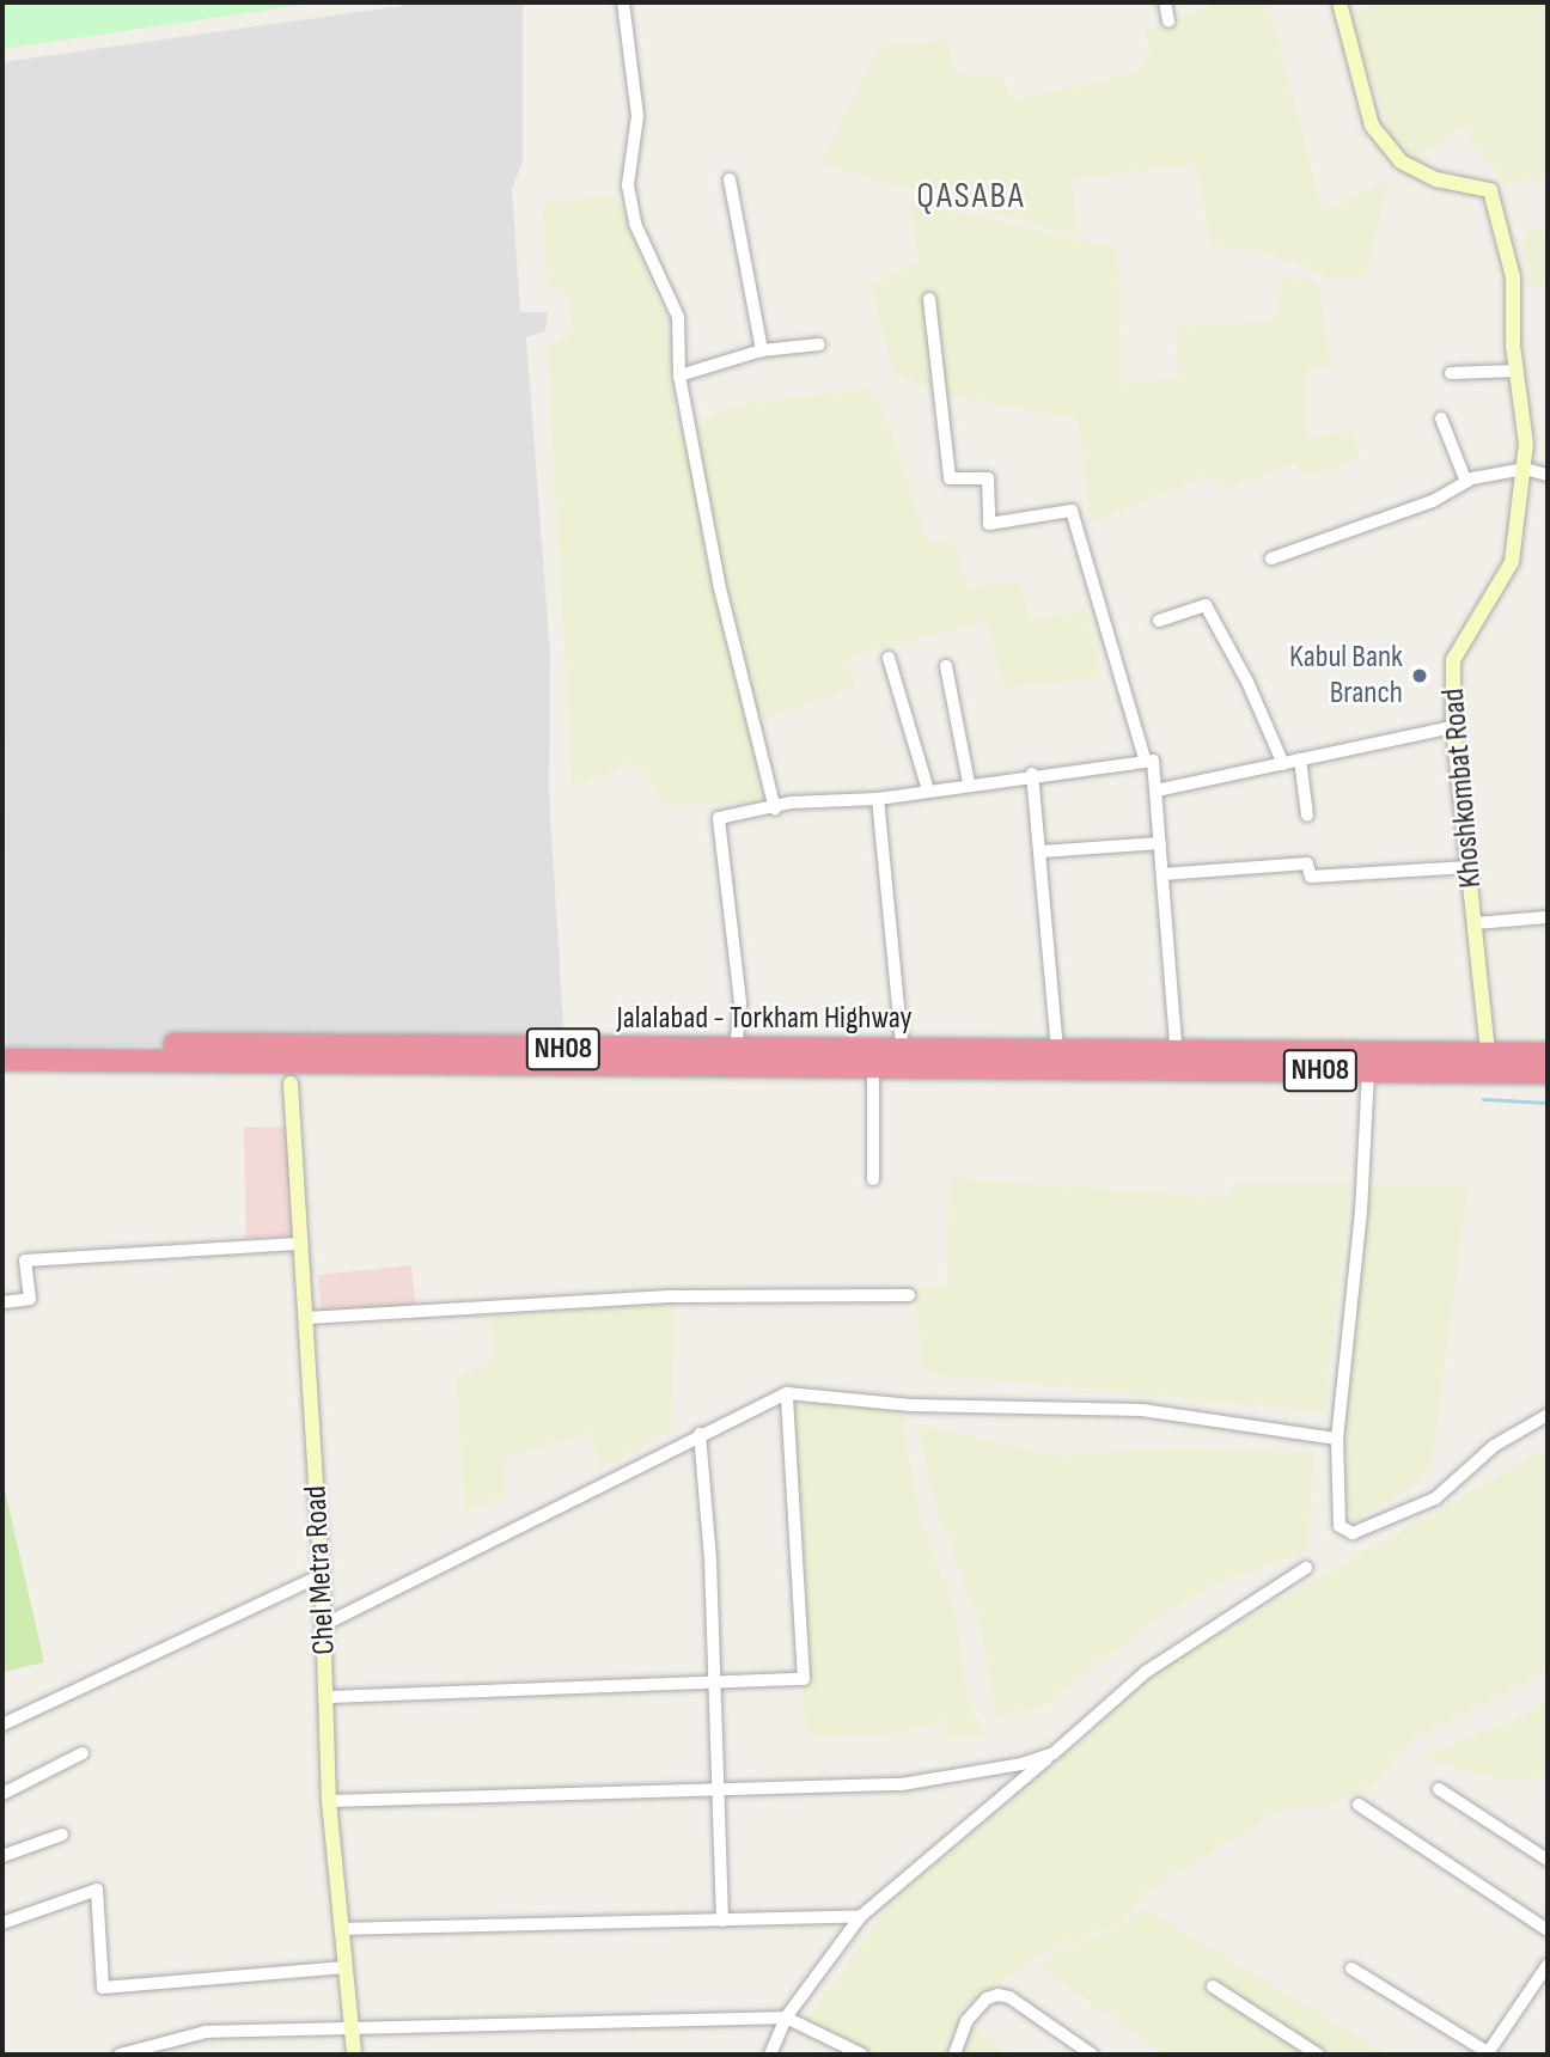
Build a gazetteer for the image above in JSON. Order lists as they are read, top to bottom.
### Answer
{
  "streets": {
    "highway": ["Jalalabad - Torkham Highway", "NH08"],
    "street": ["Khoshkombat Road", "Chel Metra Road"]
  },
  "crossings": [
    ["Khoshkombat Road", "Jalalabad - Torkham Highway"]
  ],
  "districts": ["QASABA"],
  "places": ["Kabul Bank Branch"]
}
